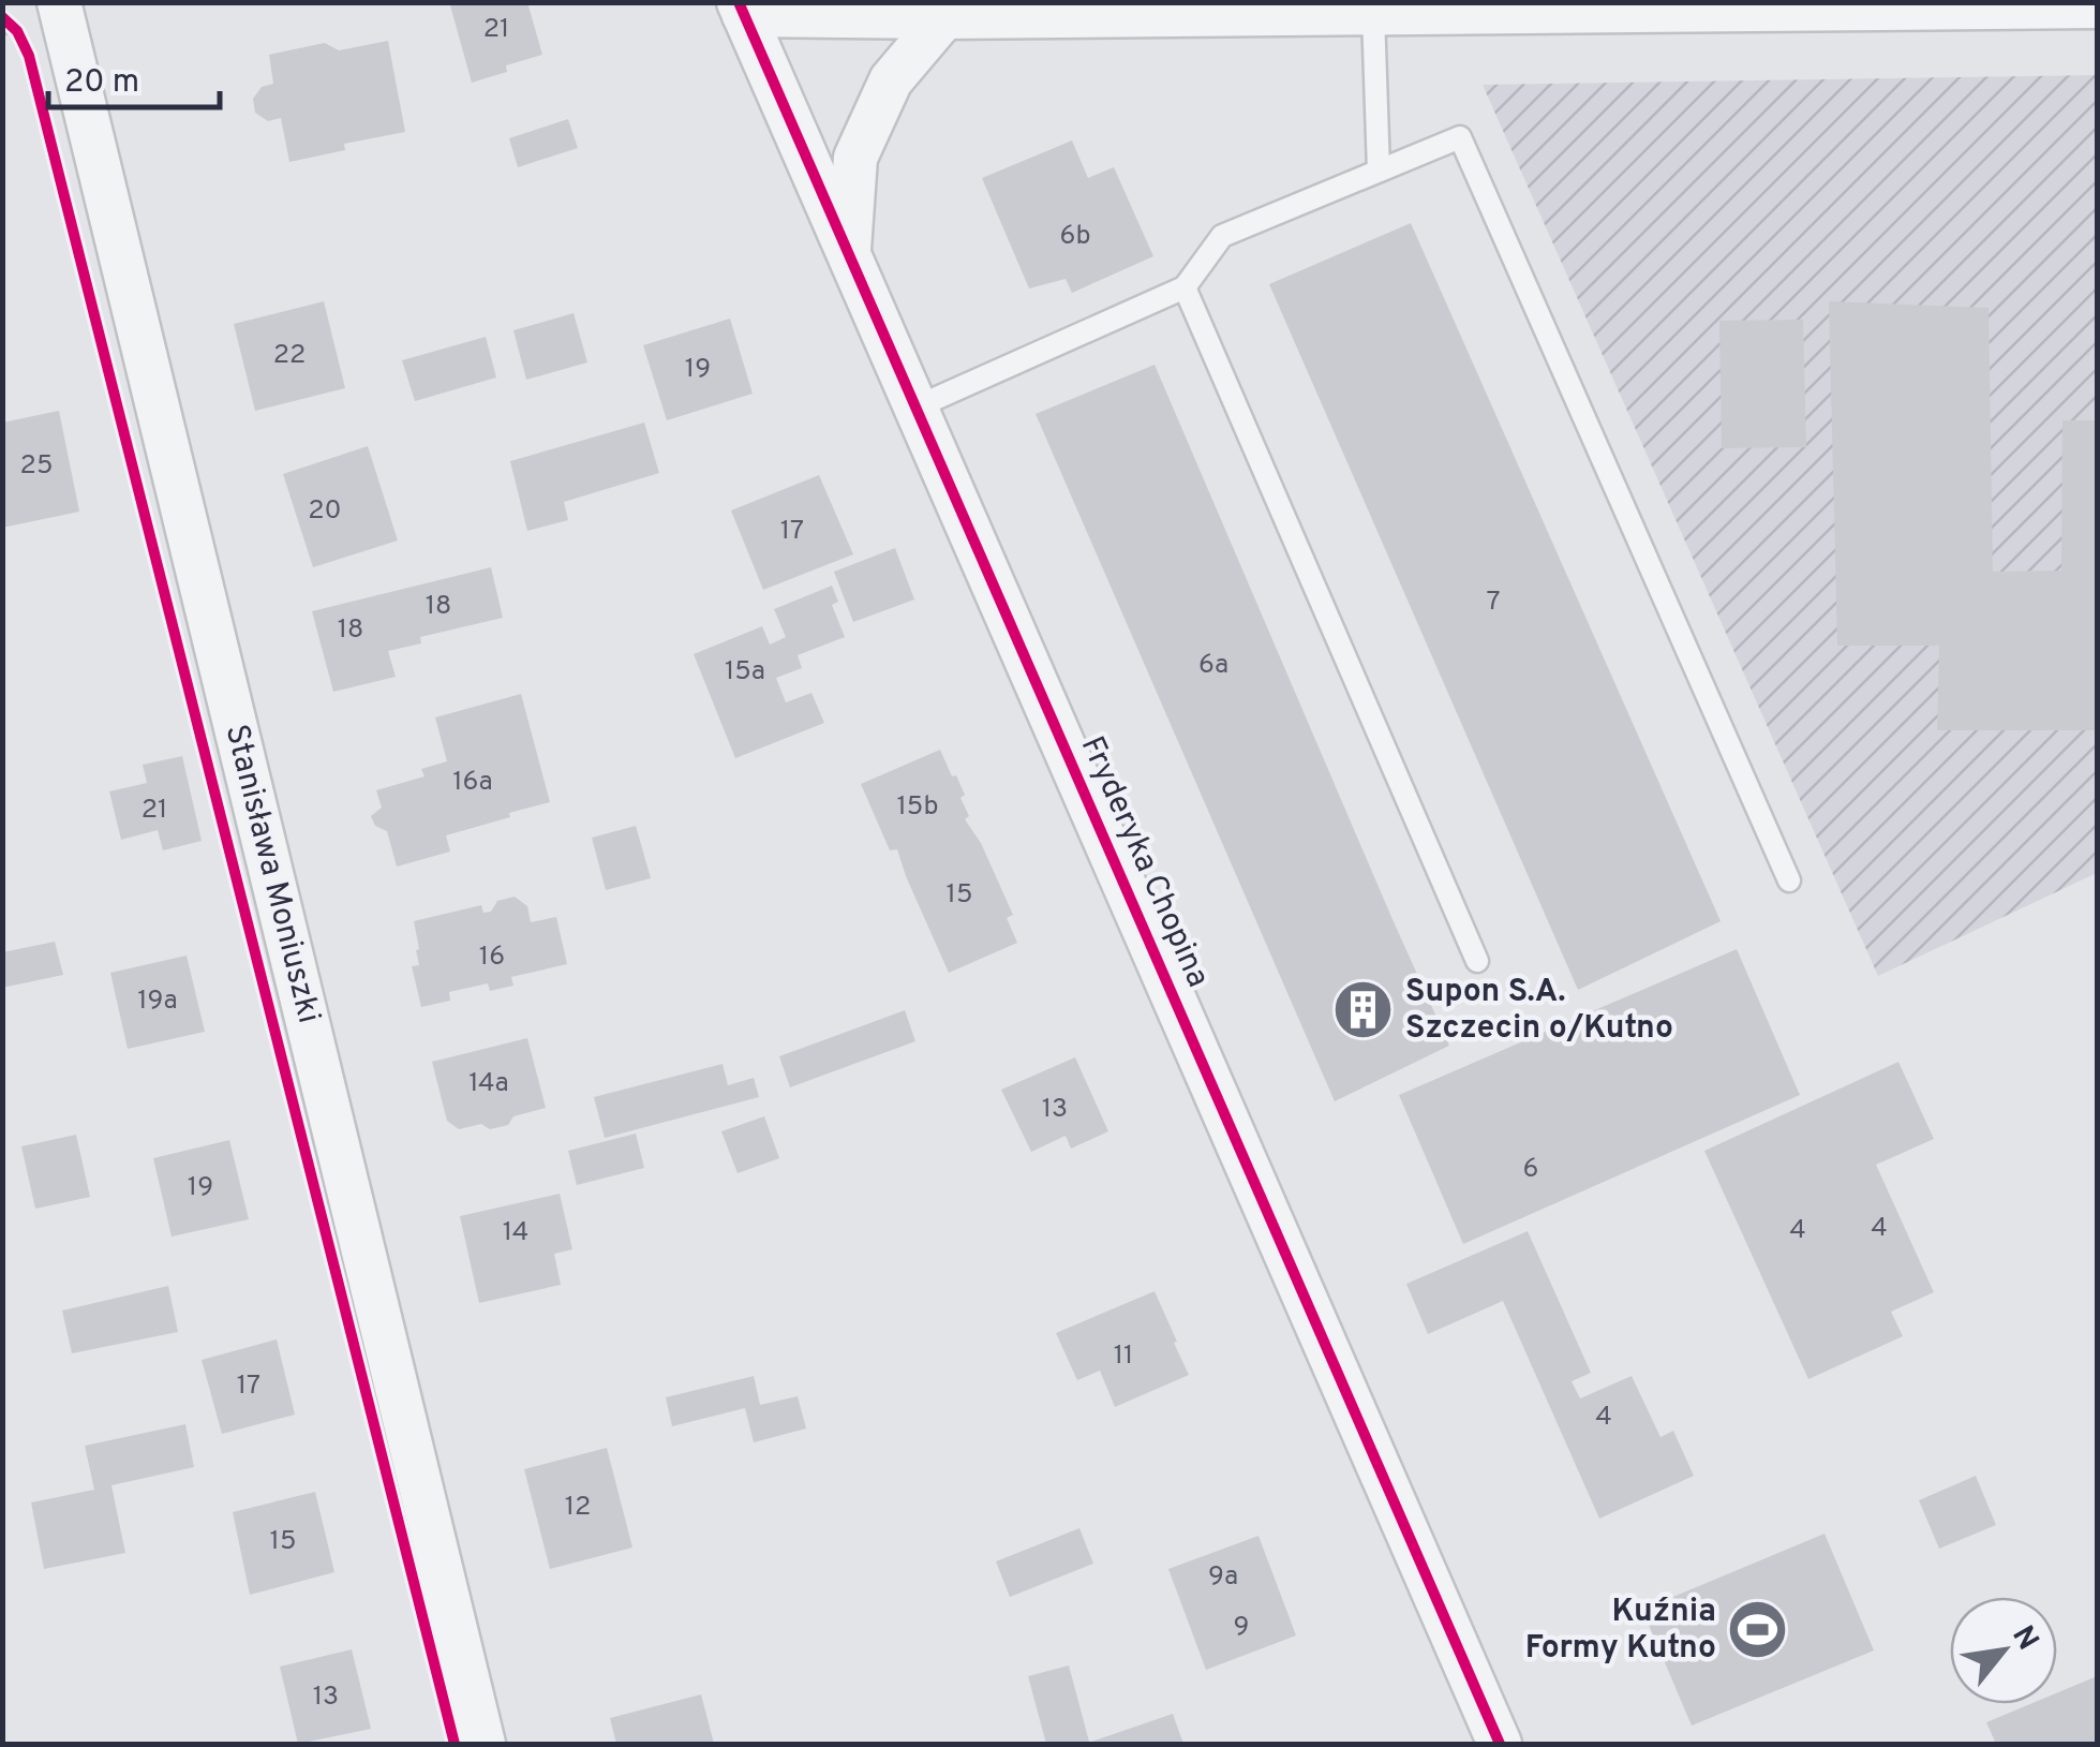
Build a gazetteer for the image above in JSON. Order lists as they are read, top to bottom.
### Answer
{
  "streets": {
    "street": ["Fryderyka Chopina", "Stanisława Moniuszki"]
  },
  "places": {
    "building": ["Supon S.A. Szczecin o/Kutno"],
    "sports": ["Kuźnia Formy Kutno"]
  },
  "house_numbers": [
    "21",
    "6b",
    "22",
    "19",
    "25",
    "20",
    "17",
    "7",
    "18",
    "18",
    "6a",
    "15a",
    "16a",
    "15b",
    "21",
    "15",
    "16",
    "19a",
    "14a",
    "13",
    "6",
    "19",
    "4",
    "4",
    "14",
    "11",
    "17",
    "4",
    "12",
    "15",
    "9a",
    "9",
    "13"
  ],
  "scale_bar": "20 m",
  "north": "top right"
}
